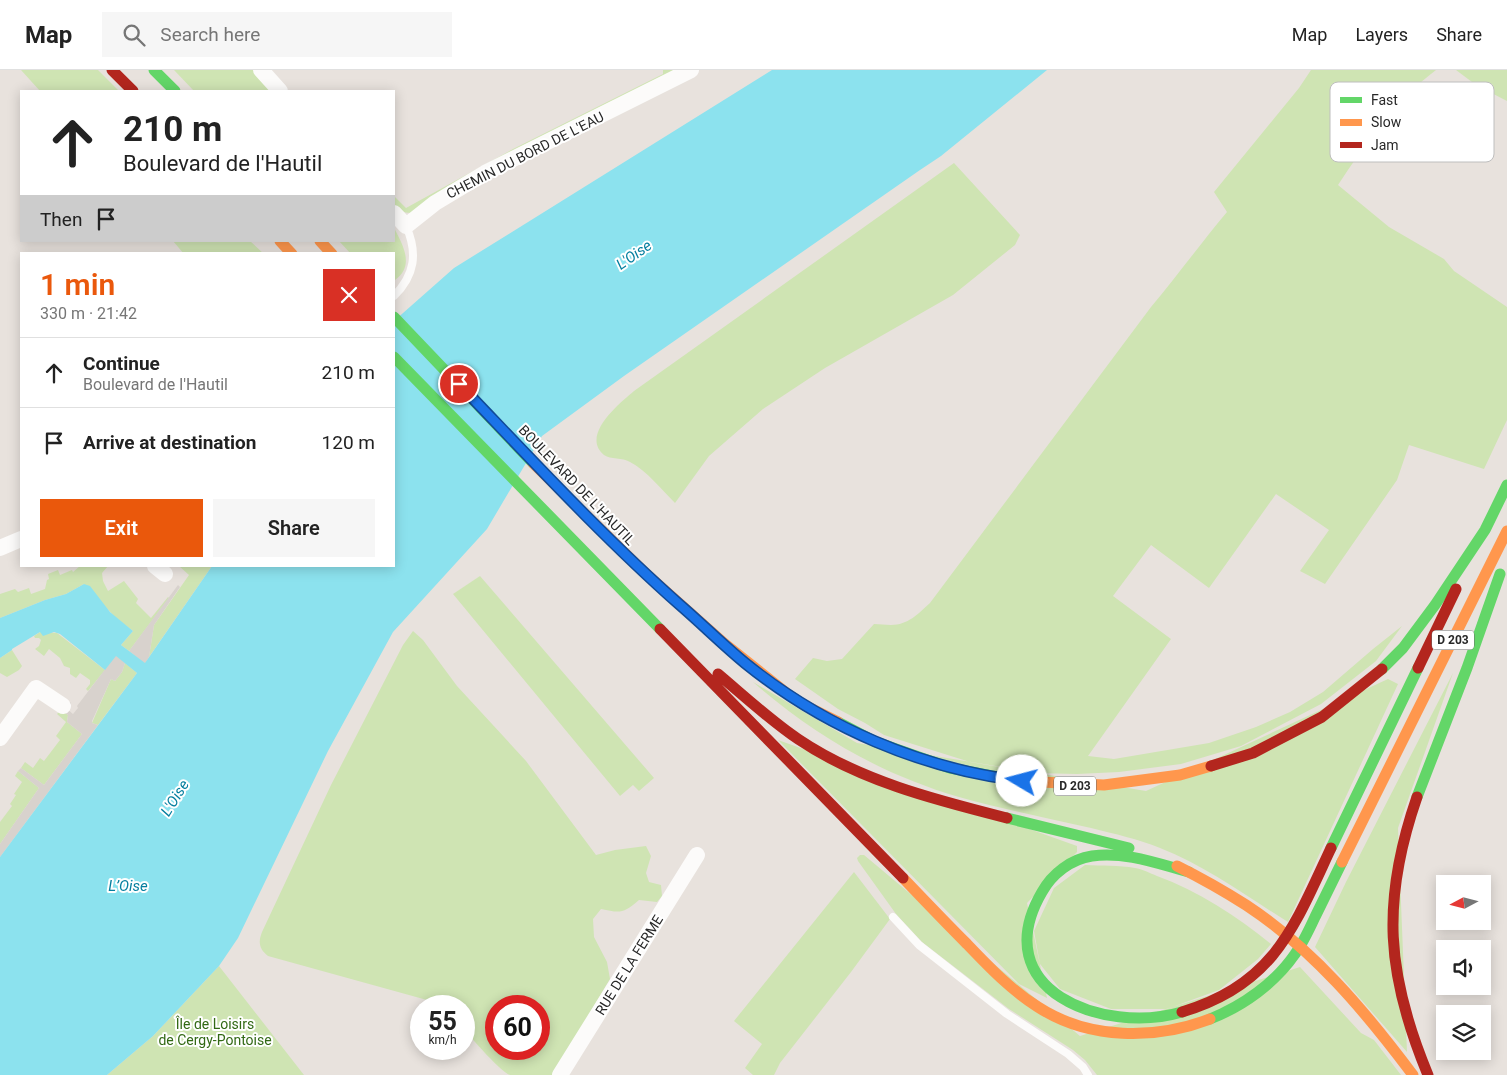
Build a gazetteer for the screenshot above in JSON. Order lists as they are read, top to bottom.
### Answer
{
  "streets": {
    "main road": ["BOULEVARD DE L'HAUTIL", "D 203"],
    "street": ["CHEMIN DU BORD DE L'EAU", "RUE DE LA FERME"]
  },
  "crossings": [
    ["BOULEVARD DE L'HAUTIL", "D 203"]
  ],
  "water": ["L'Oise", "L’Oise"],
  "parks": ["Île de Loisirs de Cergy-Pontoise"],
  "legend": ["Fast", "Slow", "Jam"],
  "north": "left",
  "page": {
    "header": "Map",
    "search": "Search here",
    "nav": ["Map", "Layers", "Share"],
    "turn": ["210 m", "Boulevard de l'Hautil"],
    "then": "Then",
    "heading": ["1 min", "330 m · 21:42"],
    "list": [
      {
        "name": "Continue",
        "note": "Boulevard de l'Hautil",
        "value": "210 m"
      },
      {
        "name": "Arrive at destination",
        "value": "120 m"
      }
    ],
    "buttons": ["Exit", "Share"],
    "speed": "55 km/h",
    "limit": "60"
  }
}
